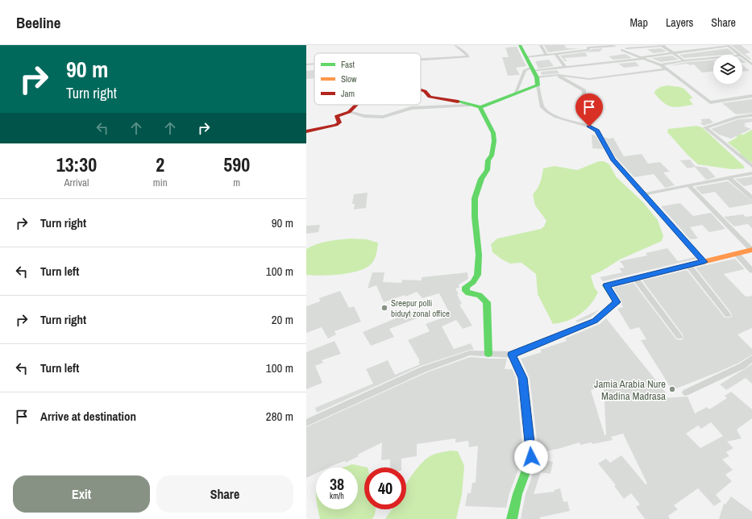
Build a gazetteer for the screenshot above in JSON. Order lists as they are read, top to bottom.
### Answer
{
  "places": ["Sreepur polli biduyt zonal office", "Jamia Arabia Nure Madina Madrasa"],
  "legend": ["Fast", "Slow", "Jam"],
  "page": {
    "header": "Beeline",
    "nav": ["Map", "Layers", "Share"],
    "turn": ["90 m", "Turn right"],
    "eta": [
      "13:30",
      "Arrival",
      "2",
      "min",
      "590",
      "m"
    ],
    "list": [
      {
        "name": "Turn right",
        "value": "90 m"
      },
      {
        "name": "Turn left",
        "value": "100 m"
      },
      {
        "name": "Turn right",
        "value": "20 m"
      },
      {
        "name": "Turn left",
        "value": "100 m"
      },
      {
        "name": "Arrive at destination",
        "value": "280 m"
      }
    ],
    "speed": "38 km/h",
    "limit": "40",
    "buttons": ["Exit", "Share"]
  }
}
